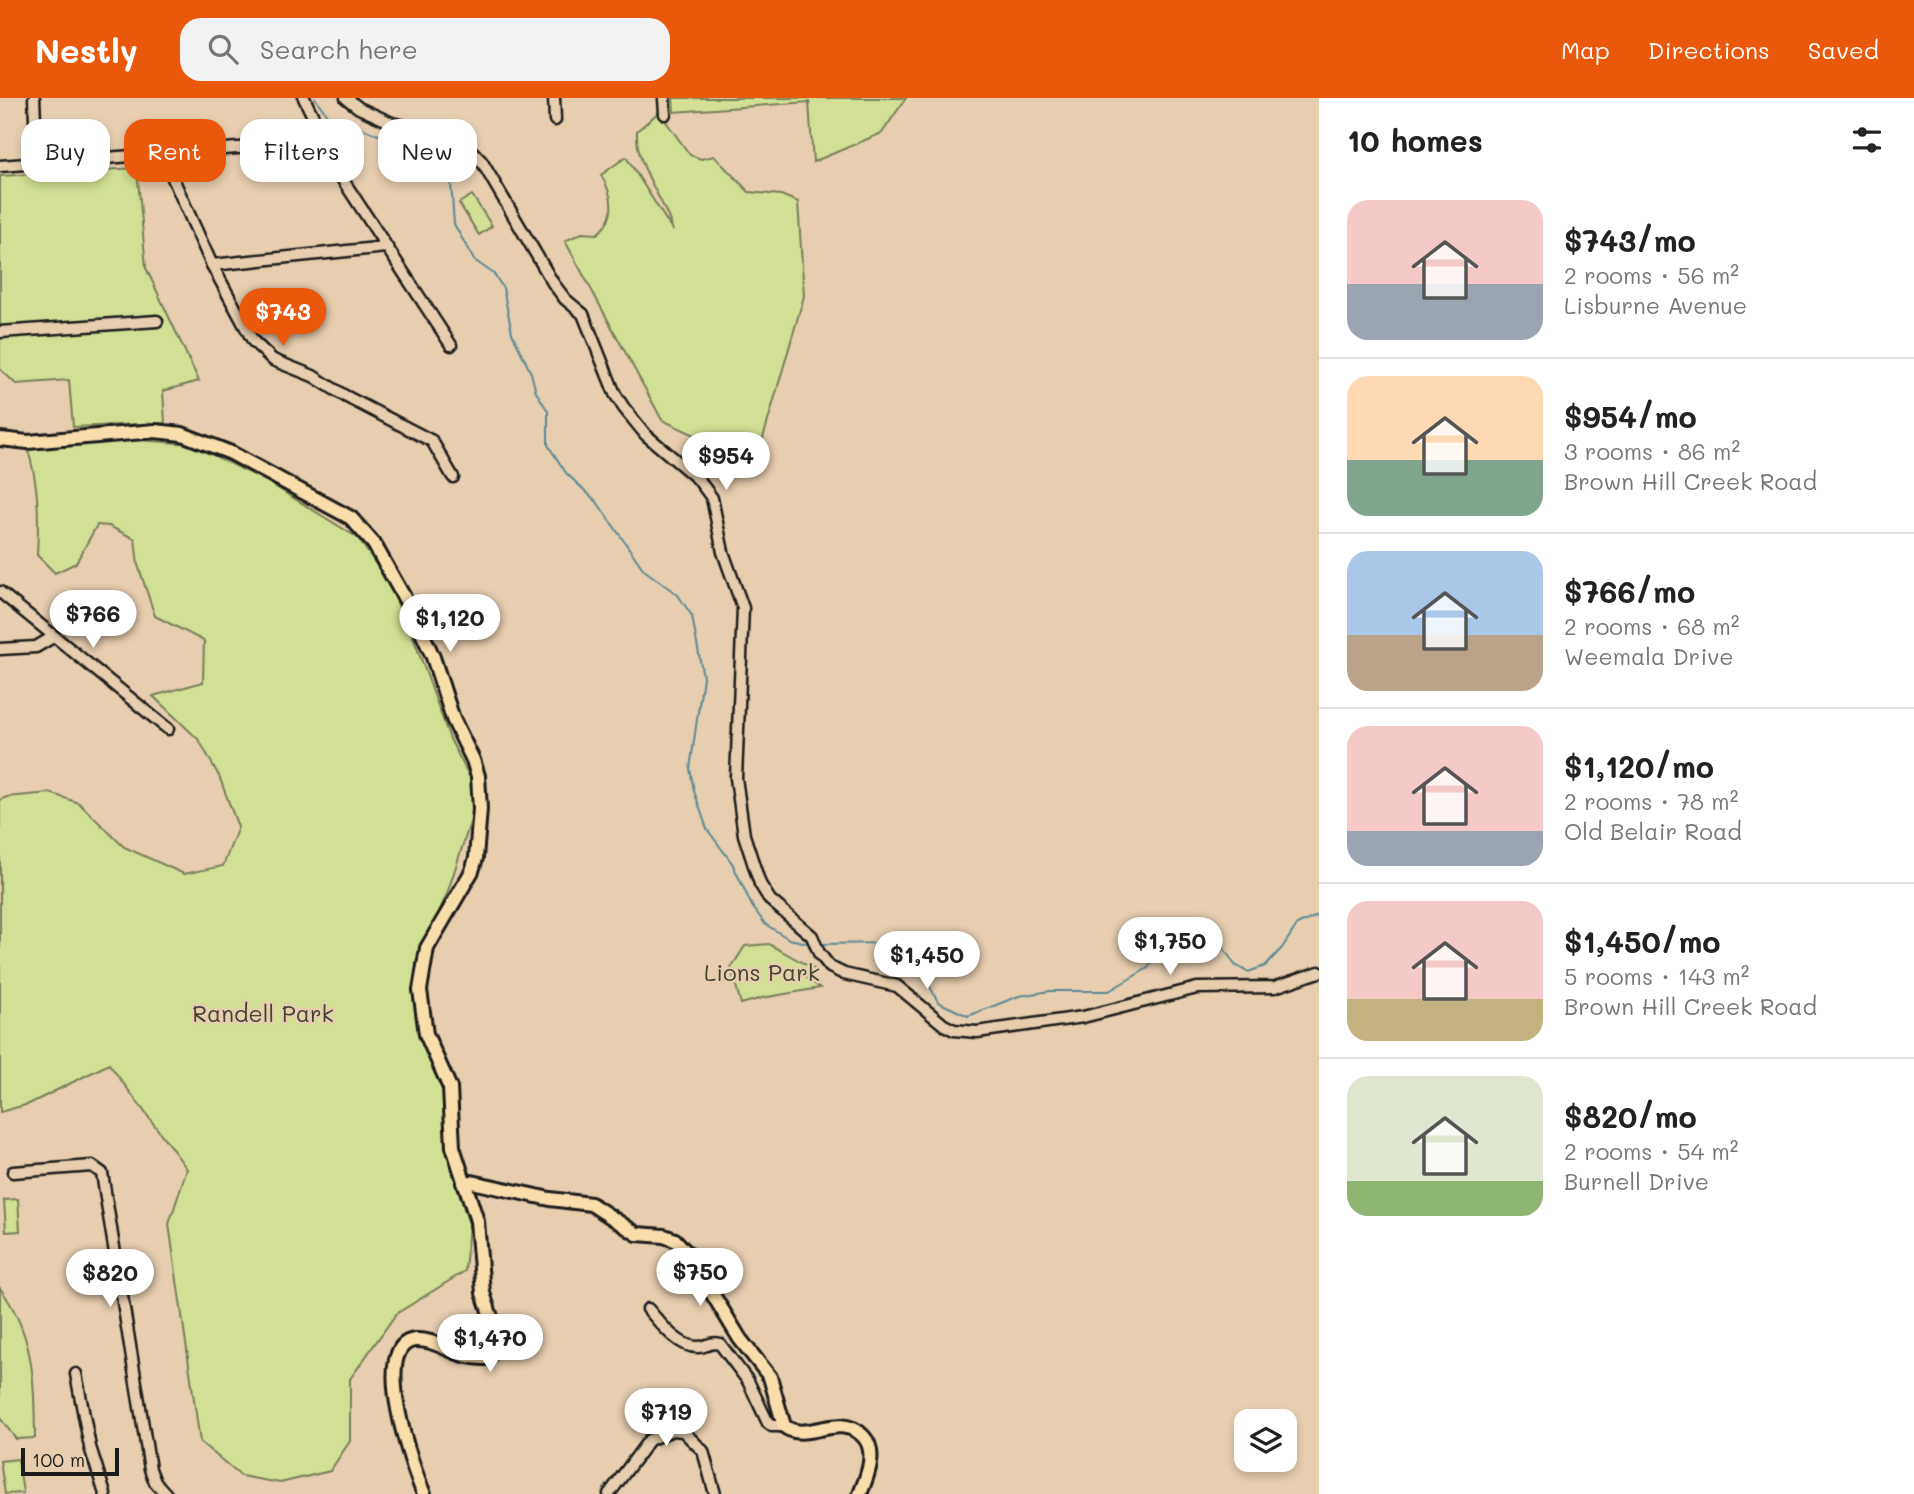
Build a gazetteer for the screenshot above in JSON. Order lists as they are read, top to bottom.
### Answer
{
  "parks": ["Lions Park", "Randell Park"],
  "scale_bar": "100 m",
  "page": {
    "header": "Nestly",
    "search": "Search here",
    "nav": ["Map", "Directions", "Saved"],
    "heading": "10 homes",
    "chip": [
      "Buy",
      "Rent",
      "Filters",
      "New"
    ],
    "list": [
      {
        "name": "$743/mo",
        "note": "2 rooms · 56 m² · Lisburne Avenue"
      },
      {
        "name": "$954/mo",
        "note": "3 rooms · 86 m² · Brown Hill Creek Road"
      },
      {
        "name": "$766/mo",
        "note": "2 rooms · 68 m² · Weemala Drive"
      },
      {
        "name": "$1,120/mo",
        "note": "2 rooms · 78 m² · Old Belair Road"
      },
      {
        "name": "$1,450/mo",
        "note": "5 rooms · 143 m² · Brown Hill Creek Road"
      },
      {
        "name": "$820/mo",
        "note": "2 rooms · 54 m² · Burnell Drive"
      }
    ],
    "price": [
      "$743",
      "$954",
      "$766",
      "$1,120",
      "$1,750",
      "$1,450",
      "$750",
      "$820",
      "$1,470",
      "$719"
    ],
    "scale": "100 m"
  }
}
